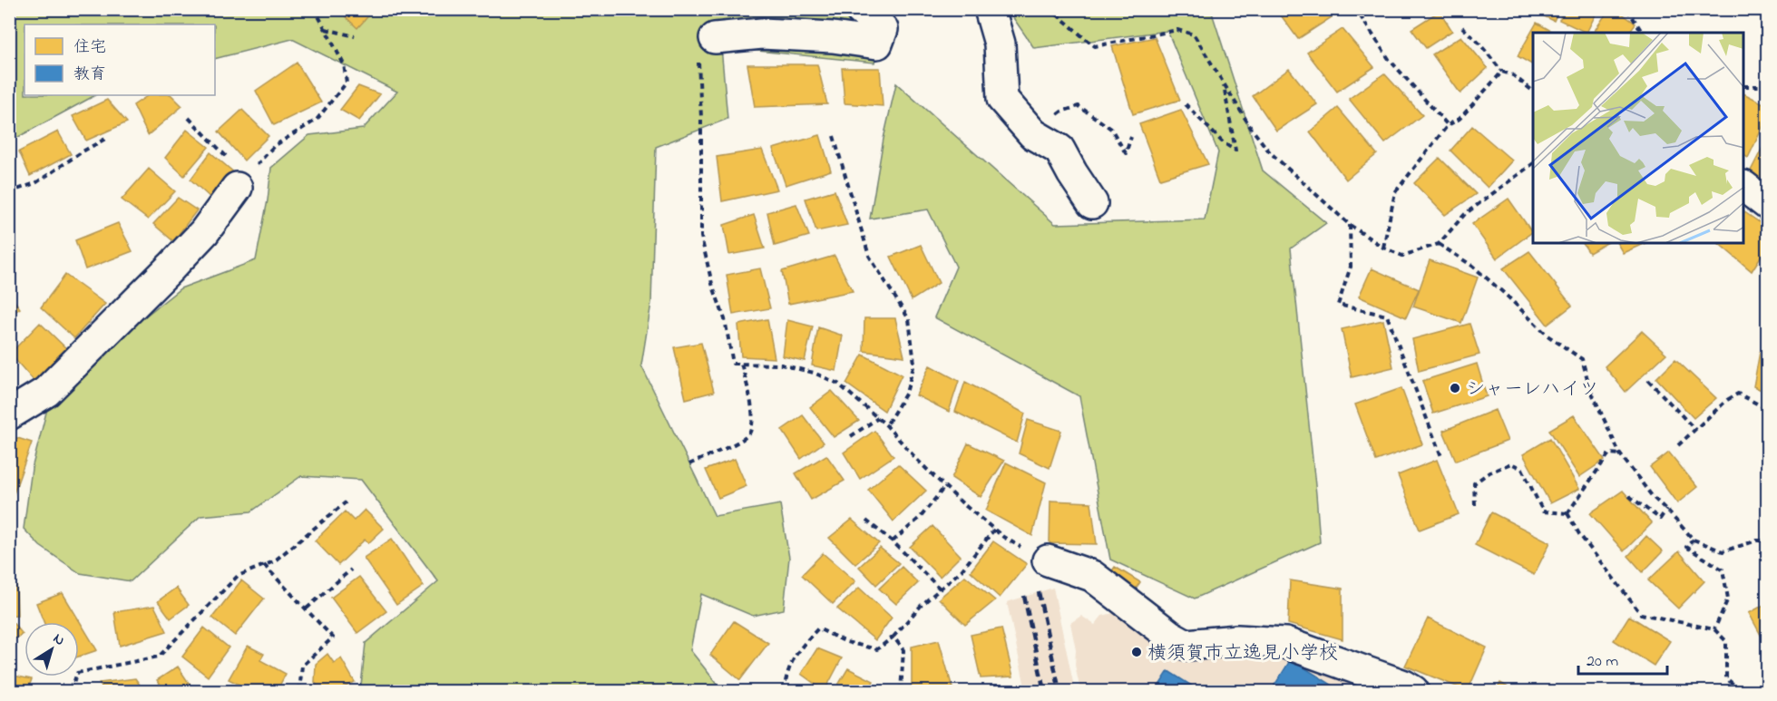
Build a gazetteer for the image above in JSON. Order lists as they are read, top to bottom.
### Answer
{
  "places": ["シャーレハイツ", "横須賀市立逸見小学校"],
  "legend": ["住宅", "教育"],
  "scale_bar": "20 m",
  "north": "top right"
}
